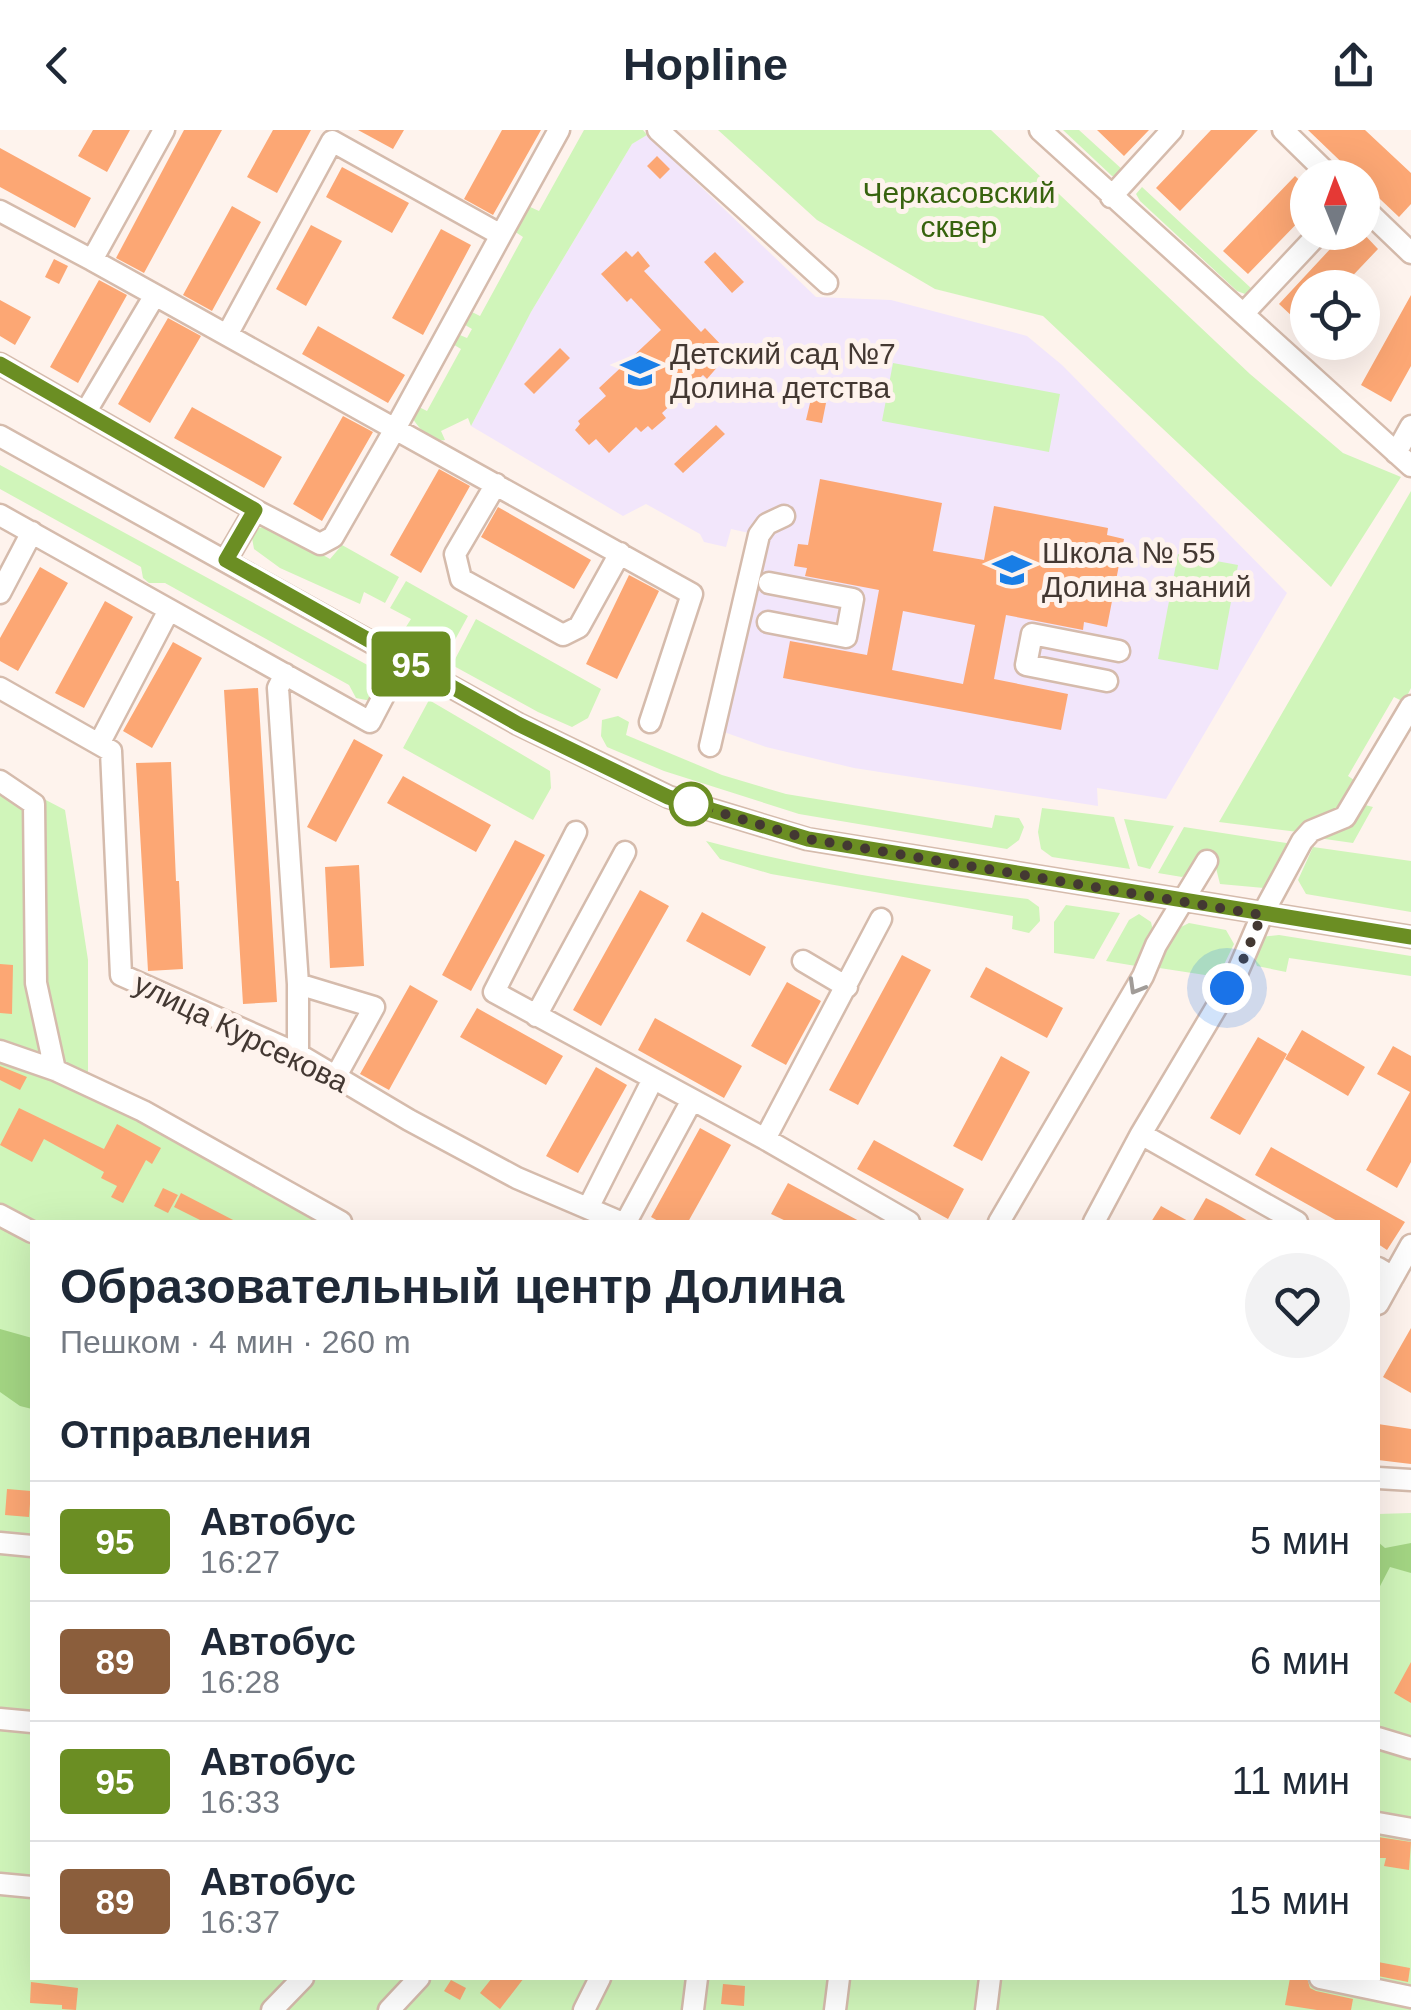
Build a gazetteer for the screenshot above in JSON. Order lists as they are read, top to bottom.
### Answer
{
  "streets": {
    "street": ["улица Курсекова"]
  },
  "parks": ["Черкасовский сквер"],
  "places": {
    "school or university": ["Детский сад №7 Долина детства", "Школа № 55 Долина знаний"]
  },
  "lines": ["bus line 95"],
  "north": "top",
  "page": {
    "header": "Hopline",
    "on_map": "95",
    "heading": [
      ["Образовательный центр Долина", "Пешком · 4 мин · 260 m"],
      "Отправления"
    ],
    "list": [
      {
        "mark": "95",
        "name": "Автобус",
        "note": "16:27",
        "value": "5 мин"
      },
      {
        "mark": "89",
        "name": "Автобус",
        "note": "16:28",
        "value": "6 мин"
      },
      {
        "mark": "95",
        "name": "Автобус",
        "note": "16:33",
        "value": "11 мин"
      },
      {
        "mark": "89",
        "name": "Автобус",
        "note": "16:37",
        "value": "15 мин"
      }
    ]
  }
}
